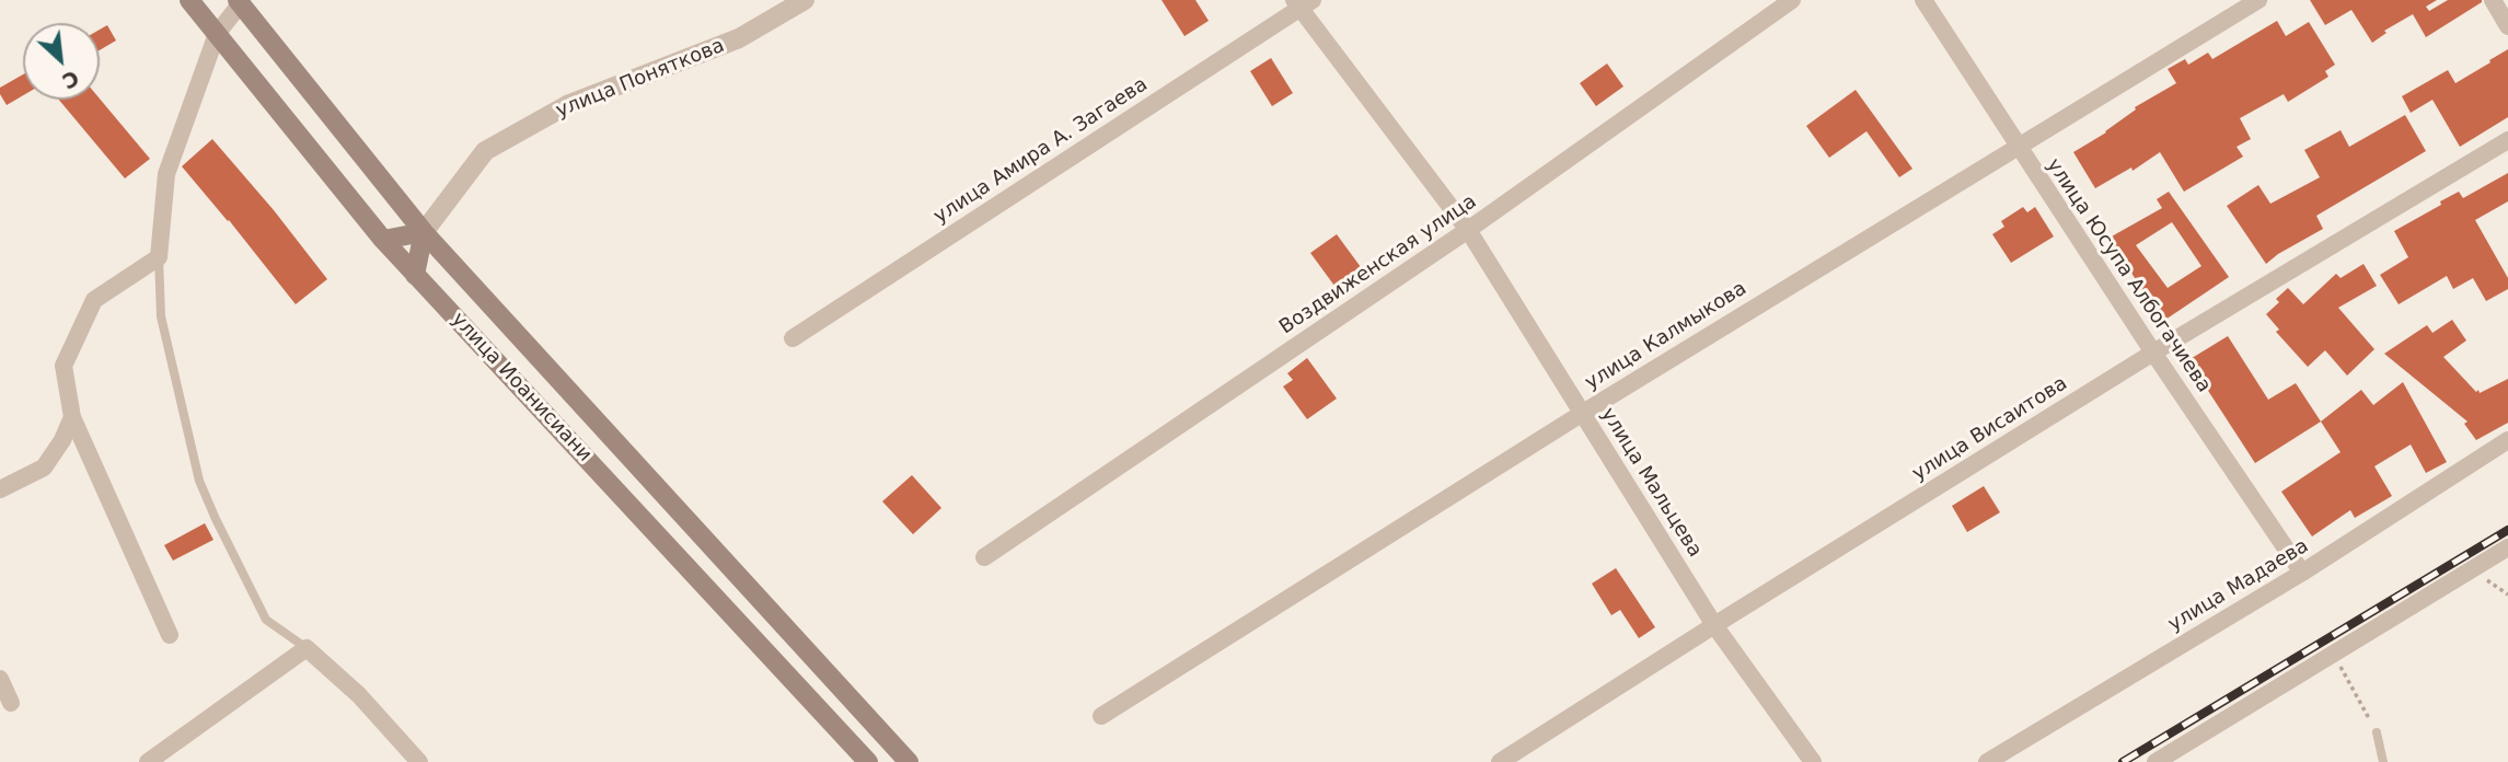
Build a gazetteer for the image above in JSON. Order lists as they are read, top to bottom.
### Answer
{
  "streets": {
    "main road": ["улица Иоанисиани"],
    "street": [
      "улица Поняткова",
      "улица Амира А. Загаева",
      "Воздвиженская улица",
      "улица Юсупа Албогачиева",
      "улица Калмыкова",
      "улица Висаитова",
      "улица Мальцева",
      "улица Мадаева"
    ]
  },
  "crossings": [
    ["улица Поняткова", "улица Иоанисиани"],
    ["улица Амира А. Загаева", "улица Мальцева"],
    ["Воздвиженская улица", "улица Мальцева"],
    ["улица Юсупа Албогачиева", "улица Калмыкова"],
    ["улица Юсупа Албогачиева", "улица Висаитова"],
    ["улица Юсупа Албогачиева", "улица Мадаева"],
    ["улица Калмыкова", "улица Мальцева"],
    ["улица Висаитова", "улица Мальцева"]
  ],
  "north": "bottom right"
}
